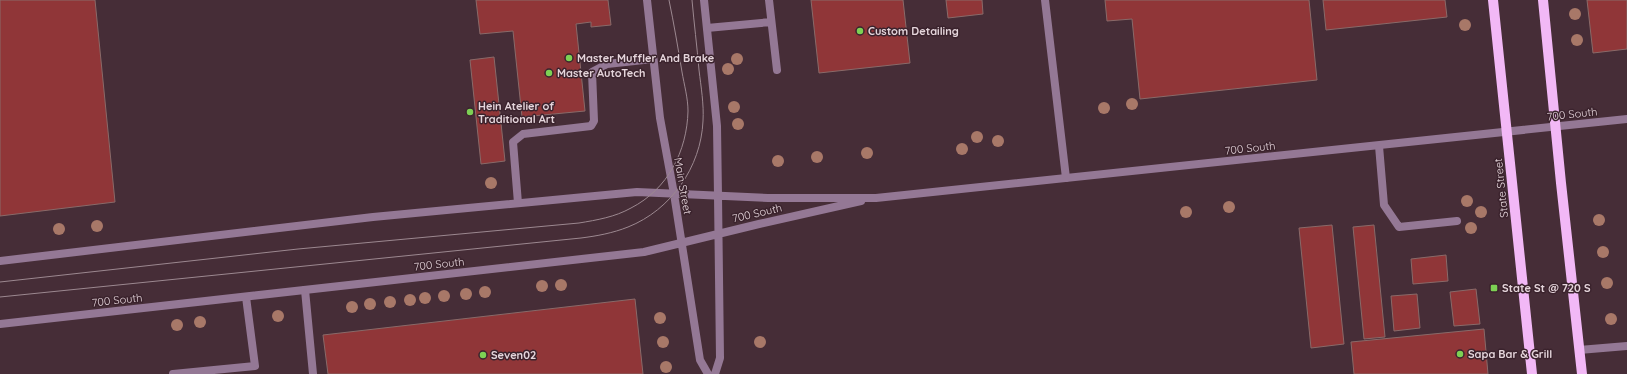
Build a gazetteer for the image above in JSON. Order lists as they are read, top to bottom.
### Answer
{
  "streets": {
    "main road": ["State Street"],
    "street": ["700 South", "Main Street"]
  },
  "crossings": [
    ["700 South", "Main Street"],
    ["700 South", "State Street"]
  ],
  "places": {
    "other": [
      "Custom Detailing",
      "Master Muffler And Brake",
      "Master AutoTech",
      "Hein Atelier of Traditional Art",
      "Sapa Bar & Grill",
      "Seven02"
    ],
    "transit": ["State St @ 720 S"]
  }
}
